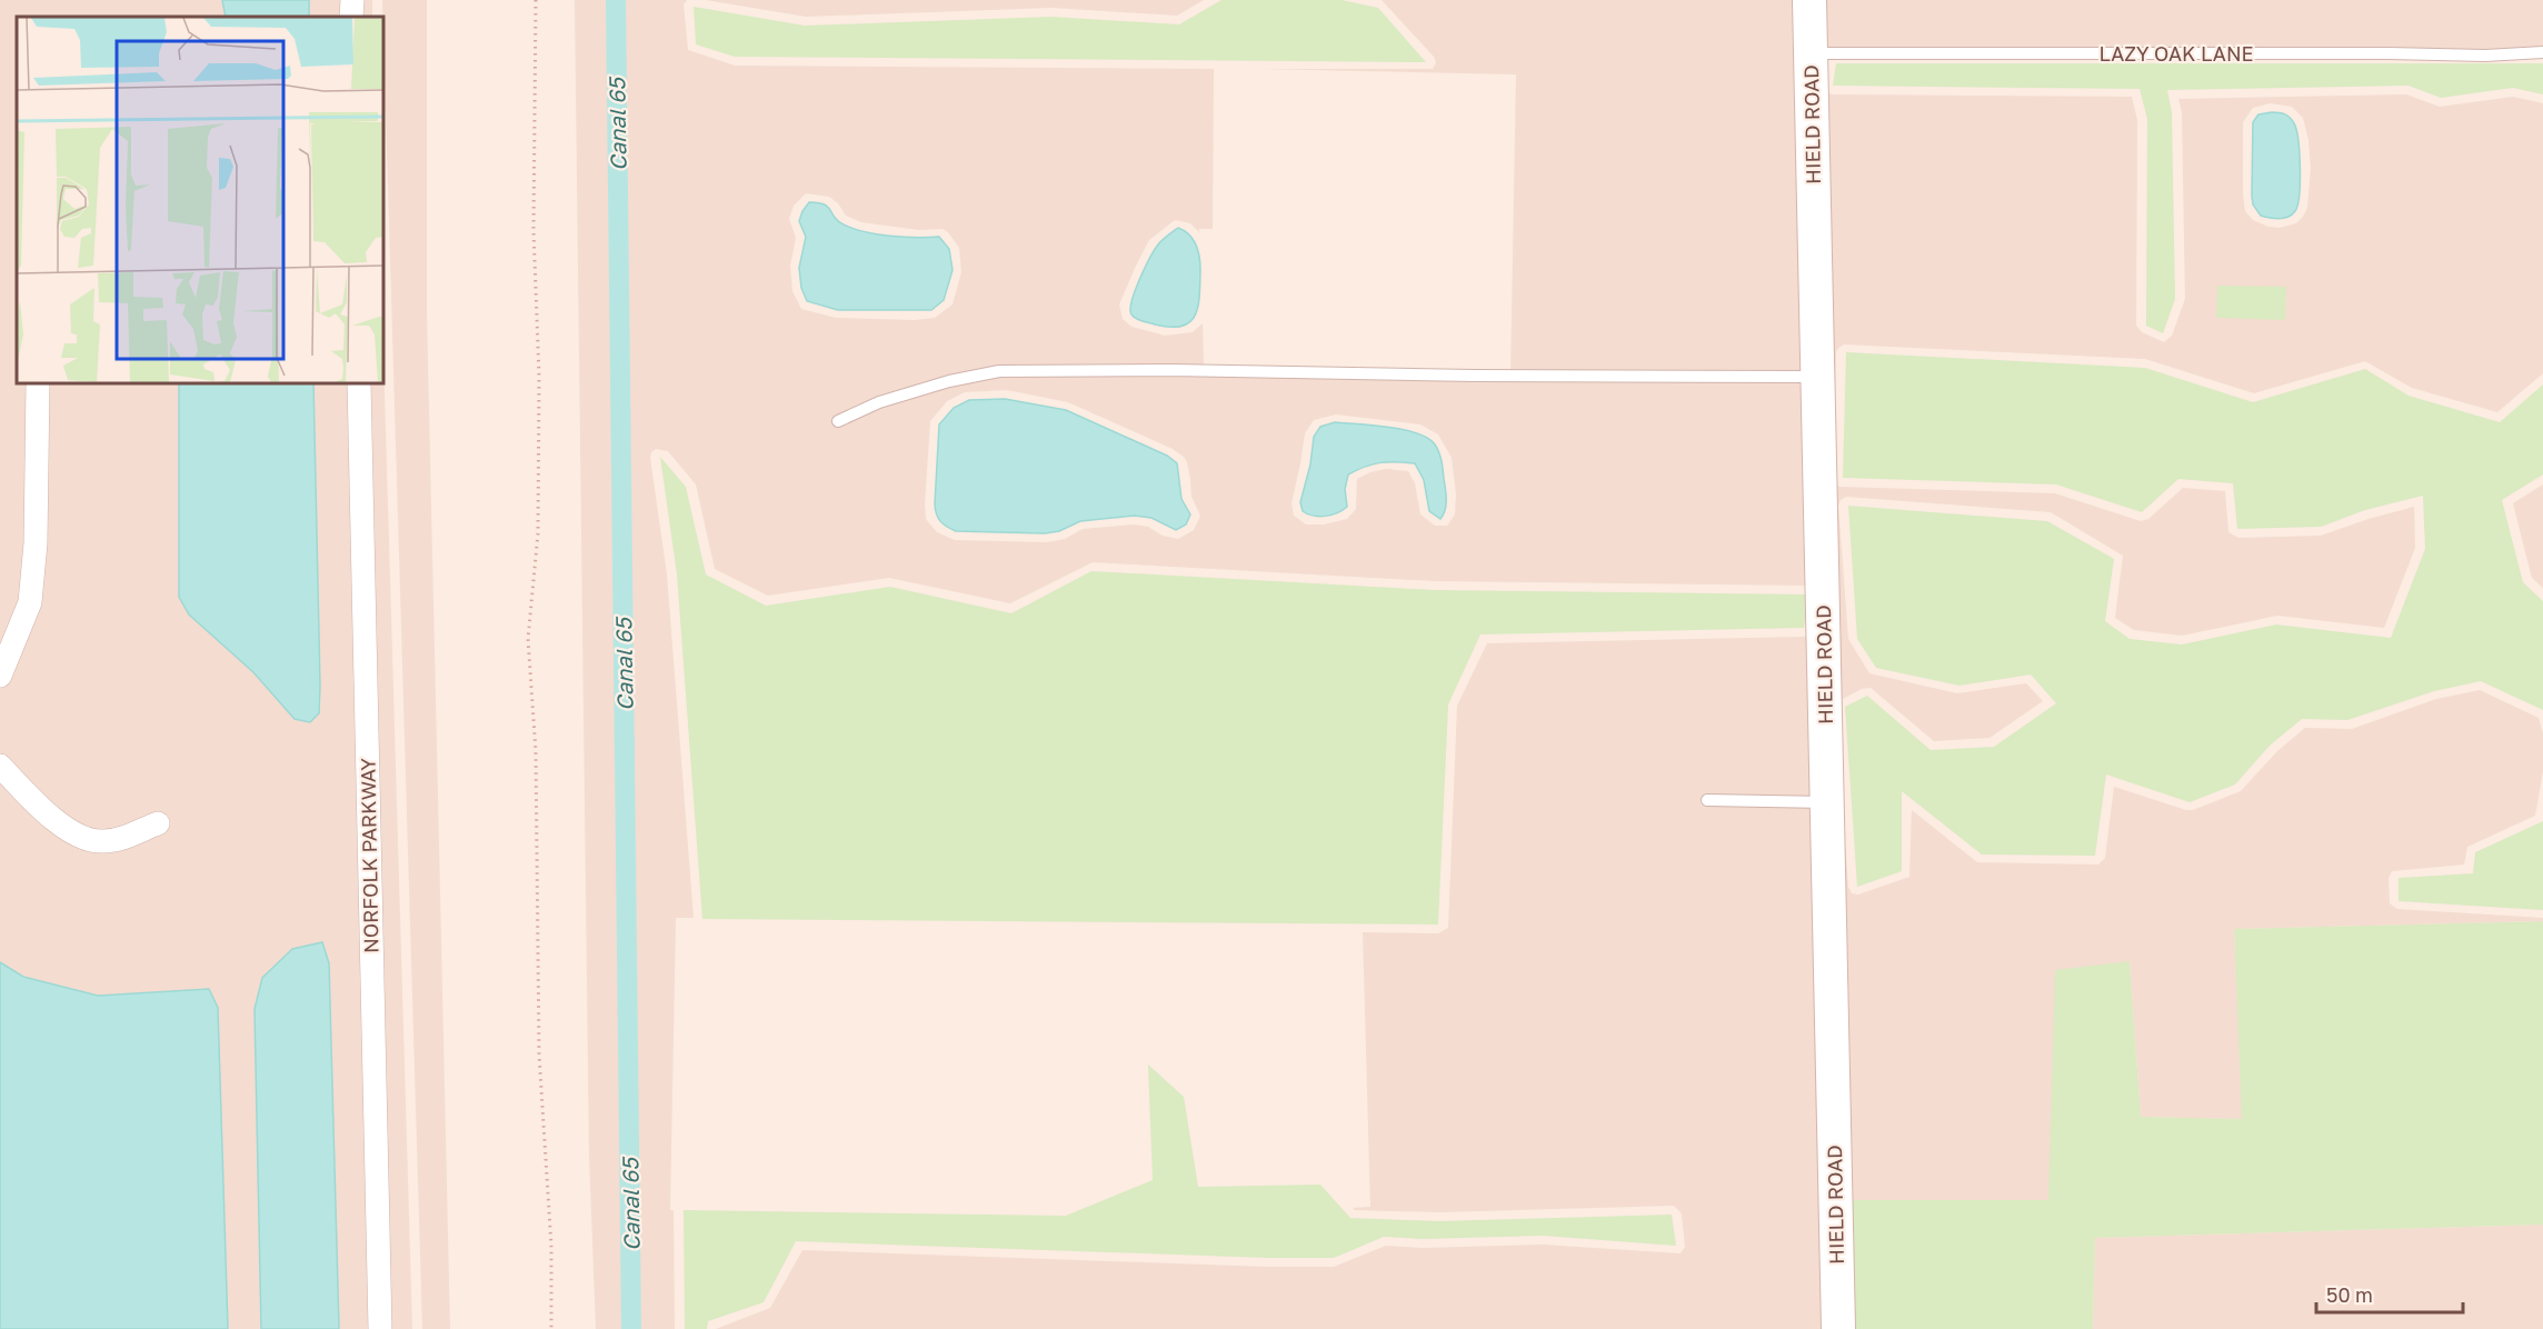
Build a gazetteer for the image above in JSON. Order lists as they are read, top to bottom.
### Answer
{
  "streets": {
    "street": ["HIELD ROAD", "NORFOLK PARKWAY"],
    "lane": ["LAZY OAK LANE"]
  },
  "crossings": [
    ["LAZY OAK LANE", "HIELD ROAD"]
  ],
  "water": ["Canal 65"],
  "scale_bar": "50 m"
}
